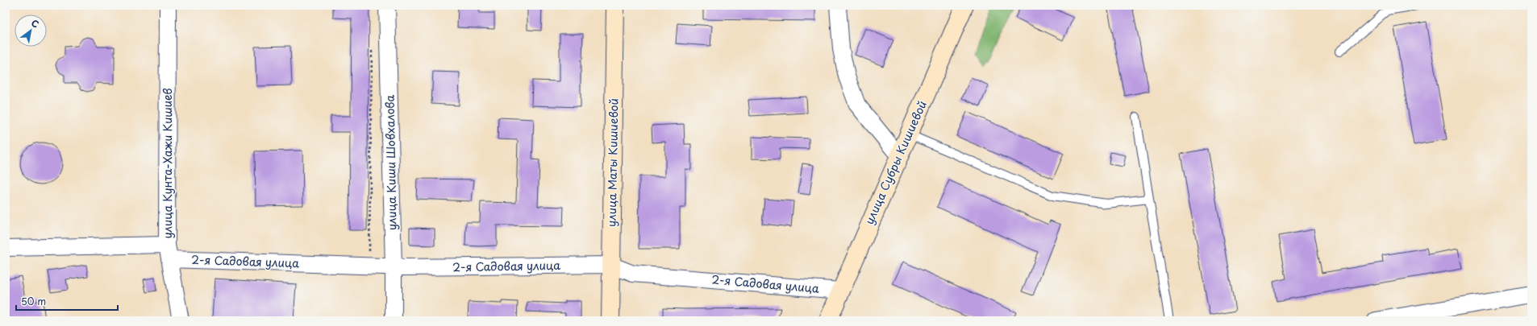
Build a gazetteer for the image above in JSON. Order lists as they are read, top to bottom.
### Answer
{
  "streets": {
    "street": [
      "улица Киши Шовхалова",
      "улица Маты Кишиевой",
      "улица Субры Кишиевой",
      "улица Кунта-Хажи Кишиев",
      "2-я Садовая улица"
    ]
  },
  "crossings": [
    ["улица Киши Шовхалова", "2-я Садовая улица"],
    ["улица Маты Кишиевой", "2-я Садовая улица"],
    ["улица Субры Кишиевой", "2-я Садовая улица"],
    ["улица Кунта-Хажи Кишиев", "2-я Садовая улица"]
  ],
  "scale_bar": "50 m",
  "north": "top right"
}
